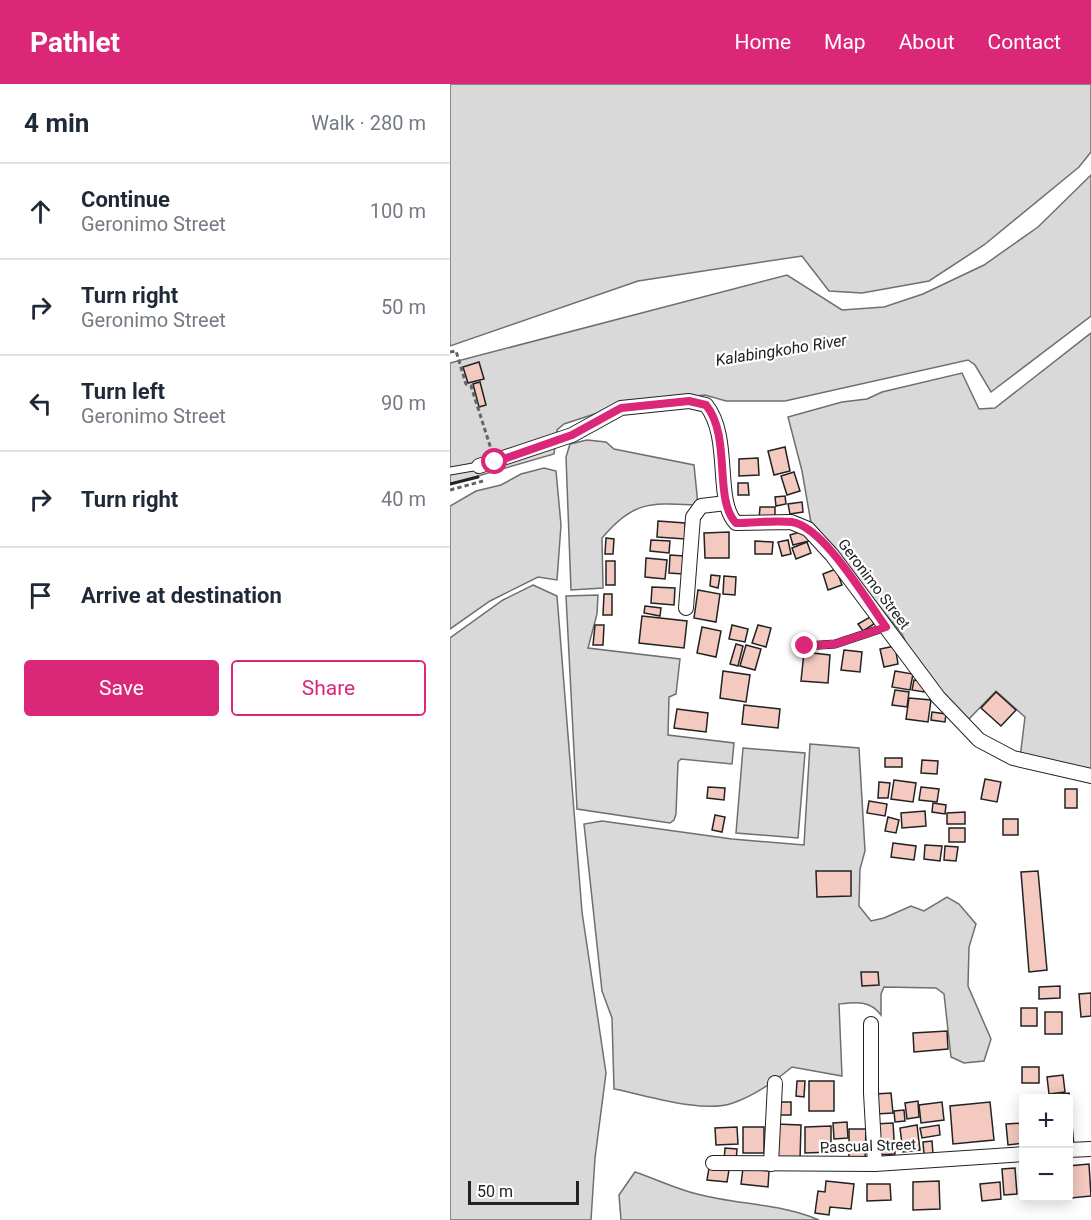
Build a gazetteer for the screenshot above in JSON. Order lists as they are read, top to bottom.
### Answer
{
  "streets": {
    "street": ["Geronimo Street", "Pascual Street"]
  },
  "water": ["Kalabingkoho River"],
  "scale_bar": "50 m",
  "page": {
    "header": "Pathlet",
    "nav": [
      "Home",
      "Map",
      "About",
      "Contact"
    ],
    "heading": ["4 min", "Walk · 280 m"],
    "list": [
      ["Continue", "Geronimo Street", "100 m"],
      ["Turn right", "Geronimo Street", "50 m"],
      ["Turn left", "Geronimo Street", "90 m"],
      ["Turn right", "40 m"],
      "Arrive at destination"
    ],
    "buttons": ["Save", "Share"],
    "map_buttons": ["+", "−"],
    "scale": "50 m"
  }
}
